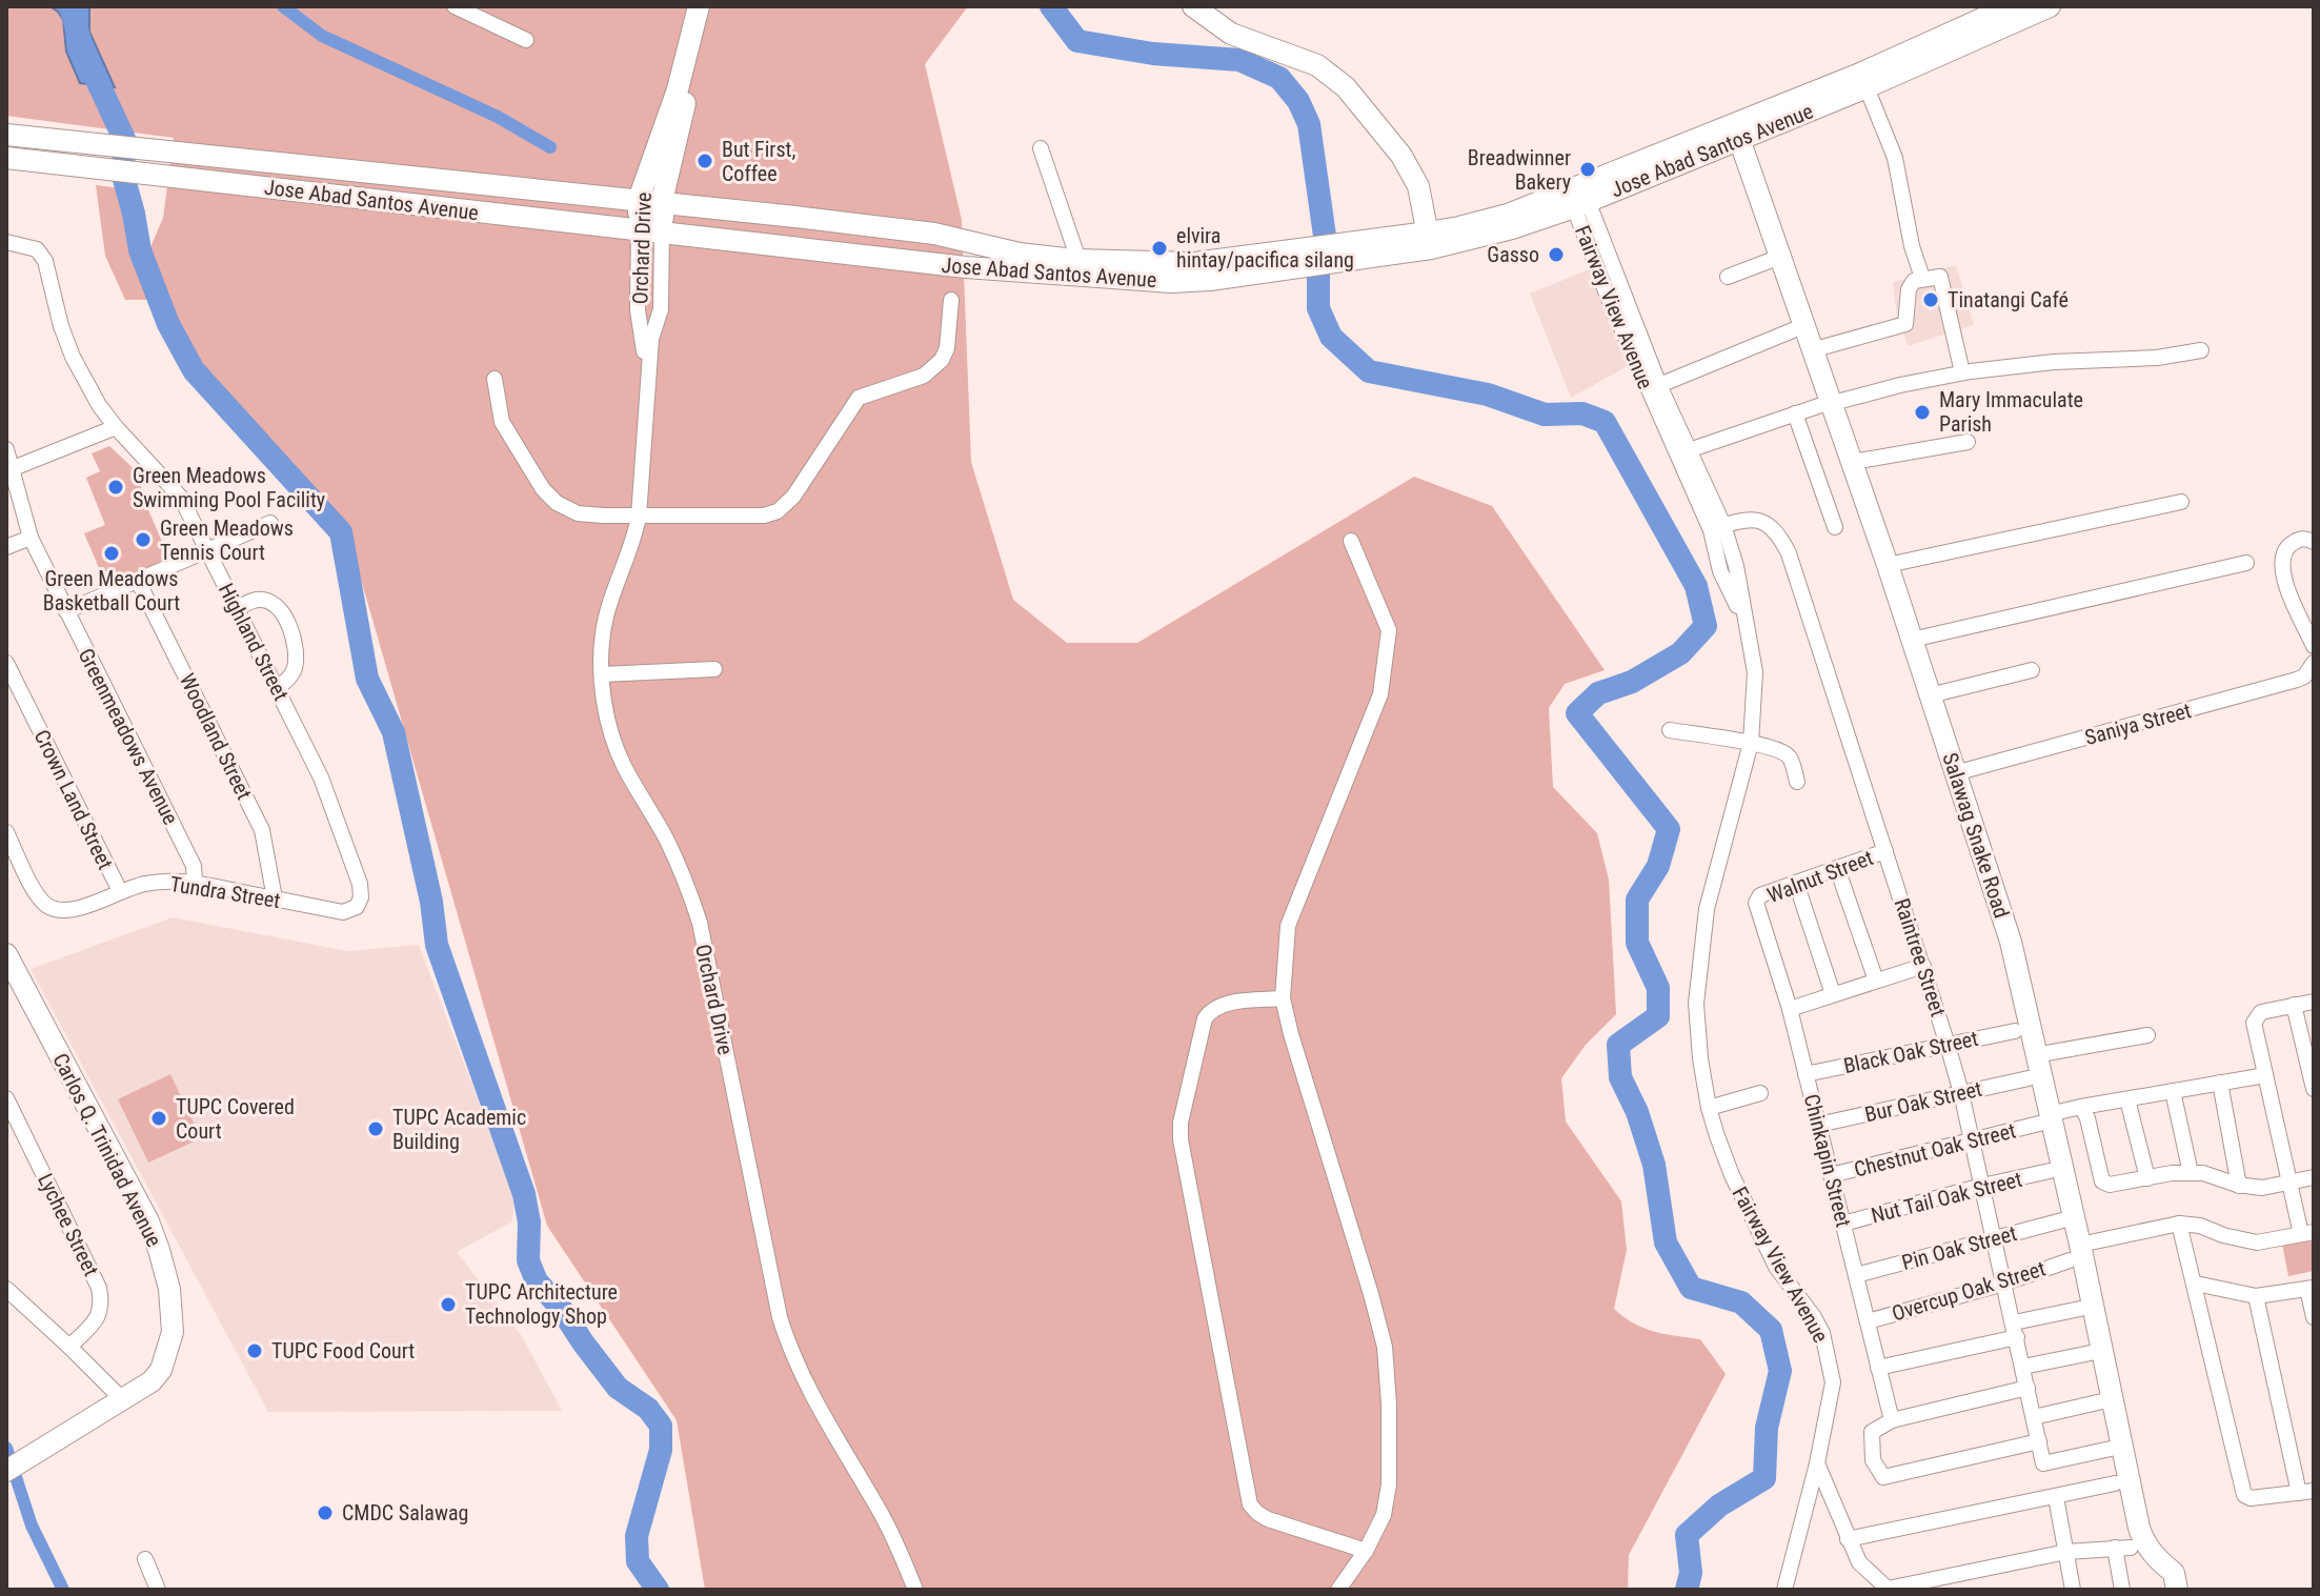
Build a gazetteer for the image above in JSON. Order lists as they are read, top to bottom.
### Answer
{
  "streets": {
    "main road": [
      "Jose Abad Santos Avenue",
      "Orchard Drive",
      "Salawag Snake Road",
      "Carlos Q. Trinidad Avenue"
    ],
    "street": [
      "Fairway View Avenue",
      "Highland Street",
      "Saniya Street",
      "Greenmeadows Avenue",
      "Woodland Street",
      "Crown Land Street",
      "Walnut Street",
      "Tundra Street",
      "Raintree Street",
      "Black Oak Street",
      "Bur Oak Street",
      "Chestnut Oak Street",
      "Chinkapin Street",
      "Nut Tail Oak Street",
      "Lychee Street",
      "Pin Oak Street",
      "Overcup Oak Street"
    ]
  },
  "crossings": [
    ["Jose Abad Santos Avenue", "Orchard Drive"],
    ["Jose Abad Santos Avenue", "Fairway View Avenue"],
    ["Jose Abad Santos Avenue", "Salawag Snake Road"],
    ["Fairway View Avenue", "Raintree Street"],
    ["Highland Street", "Tundra Street"],
    ["Saniya Street", "Salawag Snake Road"],
    ["Greenmeadows Avenue", "Tundra Street"],
    ["Woodland Street", "Tundra Street"],
    ["Crown Land Street", "Tundra Street"],
    ["Salawag Snake Road", "Chestnut Oak Street"],
    ["Salawag Snake Road", "Overcup Oak Street"],
    ["Walnut Street", "Raintree Street"],
    ["Walnut Street", "Chinkapin Street"],
    ["Raintree Street", "Black Oak Street"],
    ["Raintree Street", "Bur Oak Street"],
    ["Raintree Street", "Chestnut Oak Street"],
    ["Raintree Street", "Nut Tail Oak Street"],
    ["Raintree Street", "Pin Oak Street"],
    ["Raintree Street", "Overcup Oak Street"],
    ["Black Oak Street", "Chinkapin Street"],
    ["Bur Oak Street", "Chinkapin Street"],
    ["Chestnut Oak Street", "Chinkapin Street"],
    ["Chinkapin Street", "Nut Tail Oak Street"],
    ["Chinkapin Street", "Pin Oak Street"],
    ["Chinkapin Street", "Overcup Oak Street"]
  ],
  "places": [
    "But First, Coffee",
    "Breadwinner Bakery",
    "elvira hintay/pacifica silang",
    "Gasso",
    "Tinatangi Café",
    "Mary Immaculate Parish",
    "Green Meadows Swimming Pool Facility",
    "Green Meadows Tennis Court",
    "Green Meadows Basketball Court",
    "TUPC Covered Court",
    "TUPC Academic Building",
    "TUPC Architecture Technology Shop",
    "TUPC Food Court",
    "CMDC Salawag"
  ]
}
